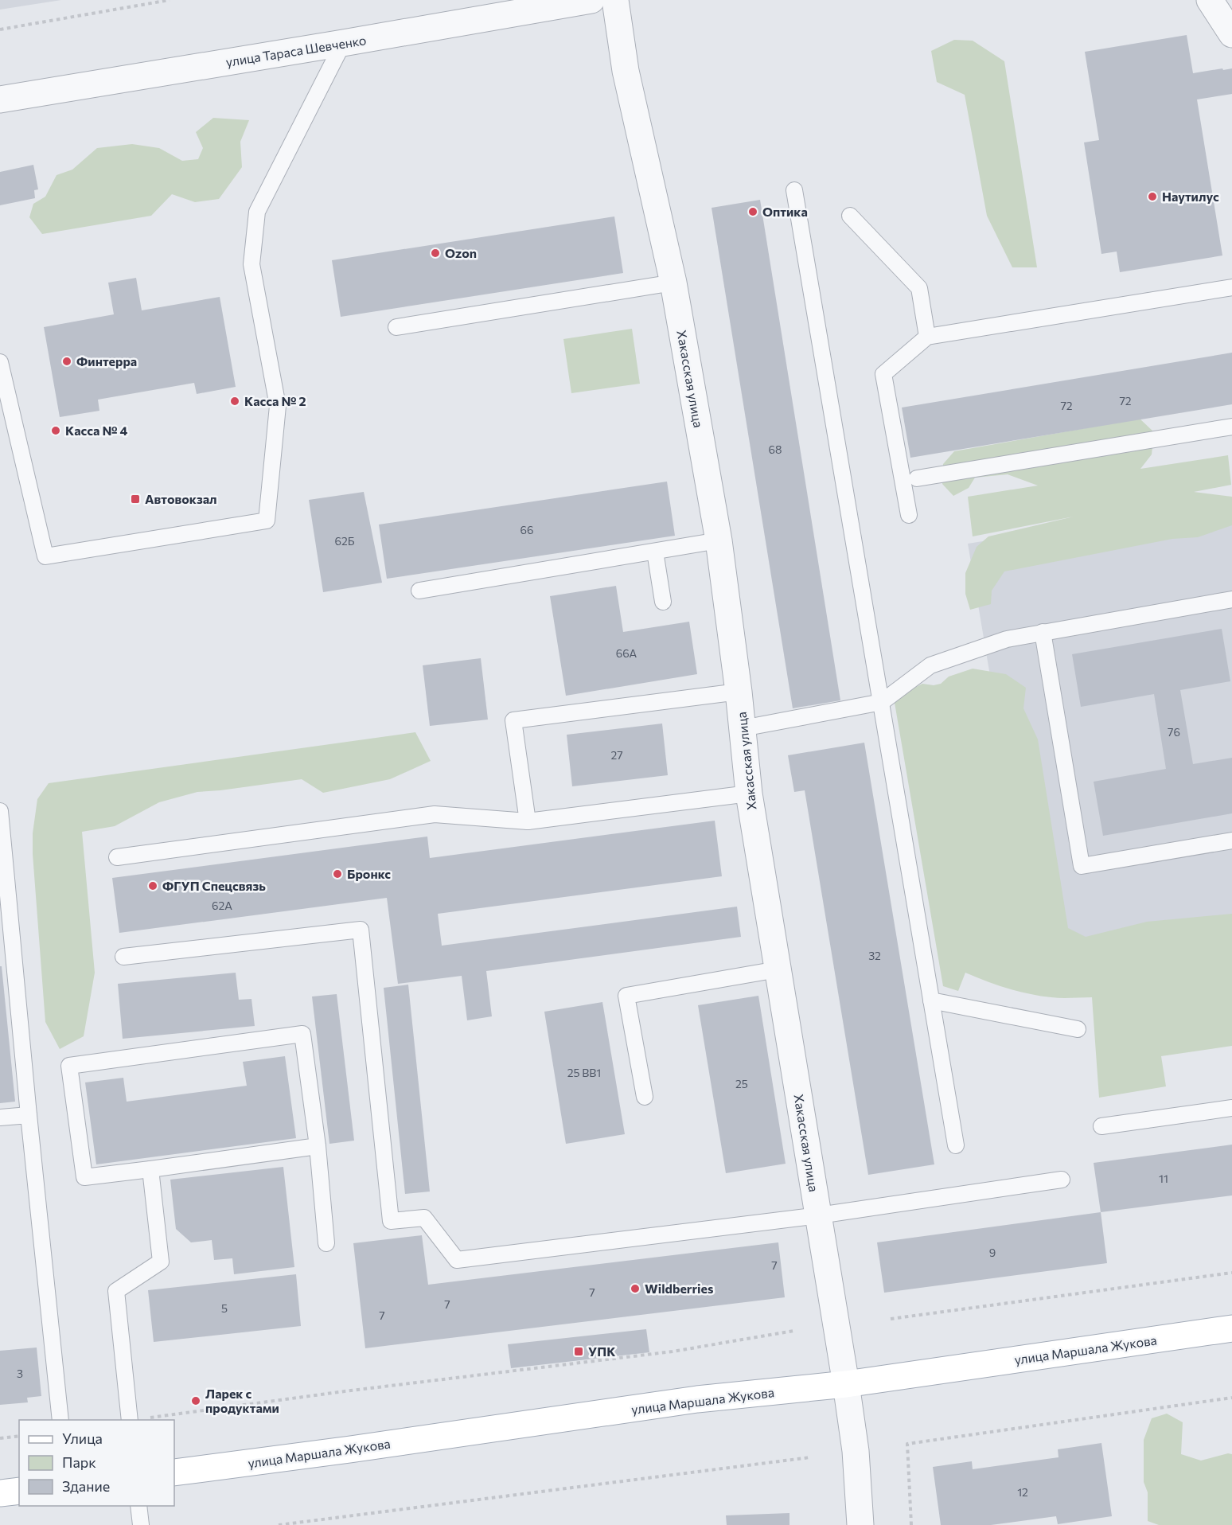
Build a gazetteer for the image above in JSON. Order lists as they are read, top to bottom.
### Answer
{
  "streets": {
    "main road": ["улица Маршала Жукова"],
    "street": ["улица Тараса Шевченко", "Хакасская улица"]
  },
  "crossings": [
    ["Хакасская улица", "улица Маршала Жукова"]
  ],
  "places": {
    "other": [
      "Наутилус",
      "Оптика",
      "Ozon",
      "Финтерра",
      "Касса № 2",
      "Касса № 4",
      "Бронкс",
      "ФГУП Спецсвязь",
      "Wildberries",
      "Ларек с продуктами"
    ],
    "transit": ["Автовокзал", "УПК"]
  },
  "house_numbers": [
    "72",
    "72",
    "68",
    "66",
    "62Б",
    "66А",
    "76",
    "27",
    "62А",
    "32",
    "25 ВВ1",
    "25",
    "11",
    "9",
    "7",
    "7",
    "7",
    "5",
    "7",
    "3",
    "12"
  ],
  "legend": ["Улица", "Парк", "Здание"]
}
